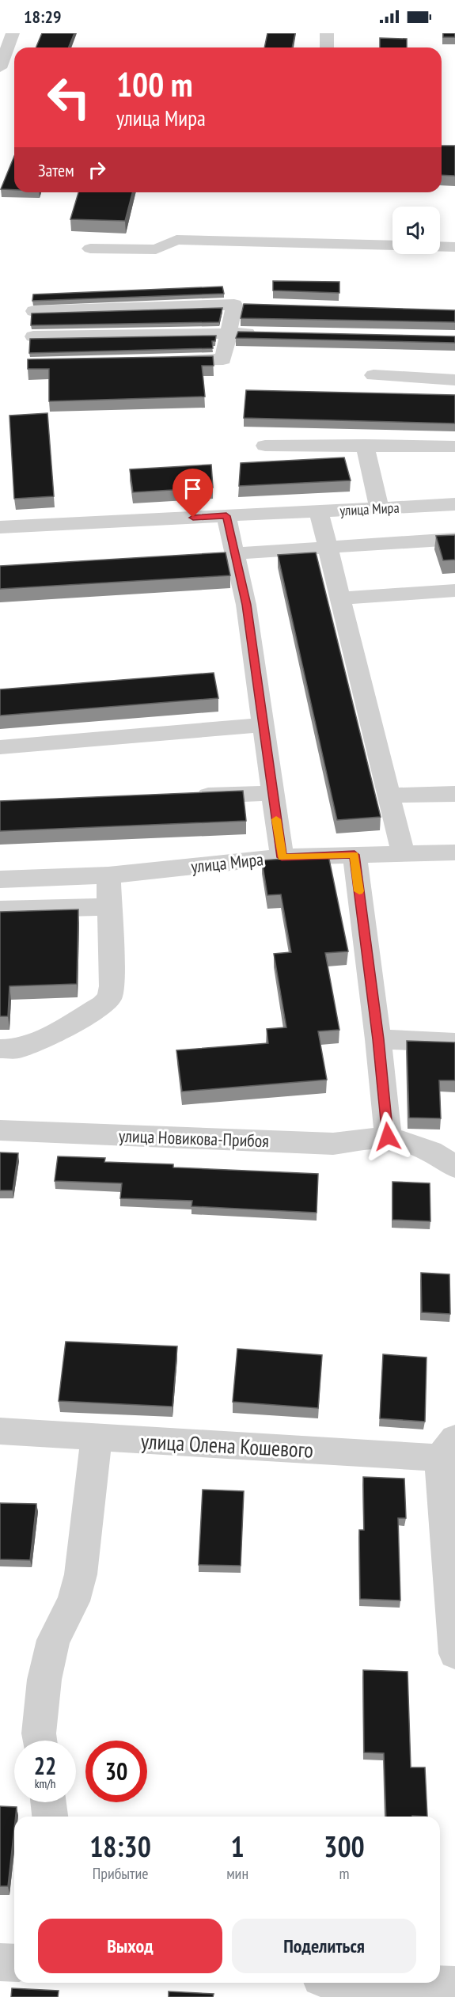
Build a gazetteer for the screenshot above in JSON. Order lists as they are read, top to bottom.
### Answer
{
  "streets": {
    "street": ["улица Мира", "улица Новикова-Прибоя", "улица Олена Кошевого"]
  },
  "page": {
    "status": "18:29",
    "turn": ["100 m", "улица Мира"],
    "then": "Затем",
    "speed": "22 km/h",
    "limit": "30",
    "eta": [
      "18:30",
      "Прибытие",
      "1",
      "мин",
      "300",
      "m"
    ],
    "buttons": ["Выход", "Поделиться"]
  }
}
